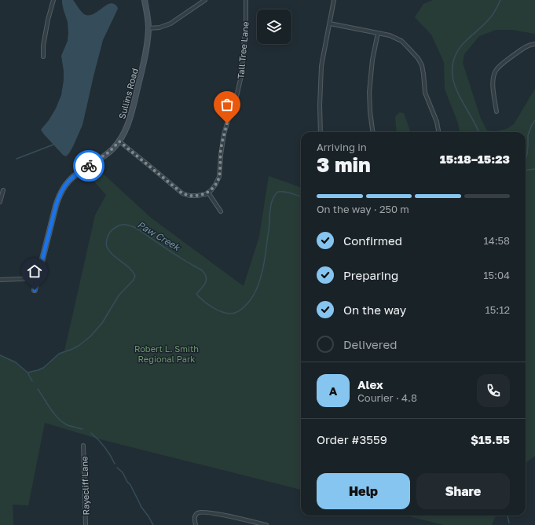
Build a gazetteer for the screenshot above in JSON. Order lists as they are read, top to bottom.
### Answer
{
  "streets": {
    "street": ["Tall Tree Lane", "Sullins Road", "Rayecliff Lane"]
  },
  "water": ["Paw Creek"],
  "parks": ["Robert L. Smith Regional Park"],
  "page": {
    "heading": ["3 min", "Arriving in", "15:18–15:23"],
    "panel": [
      "Alex",
      "Courier · 4.8",
      "Order #3559",
      "$15.55"
    ],
    "bar": "On the way · 250 m",
    "list": [
      ["Confirmed", "14:58"],
      ["Preparing", "15:04"],
      ["On the way", "15:12"],
      "Delivered"
    ],
    "round": "A",
    "buttons": ["Help", "Share"]
  }
}
